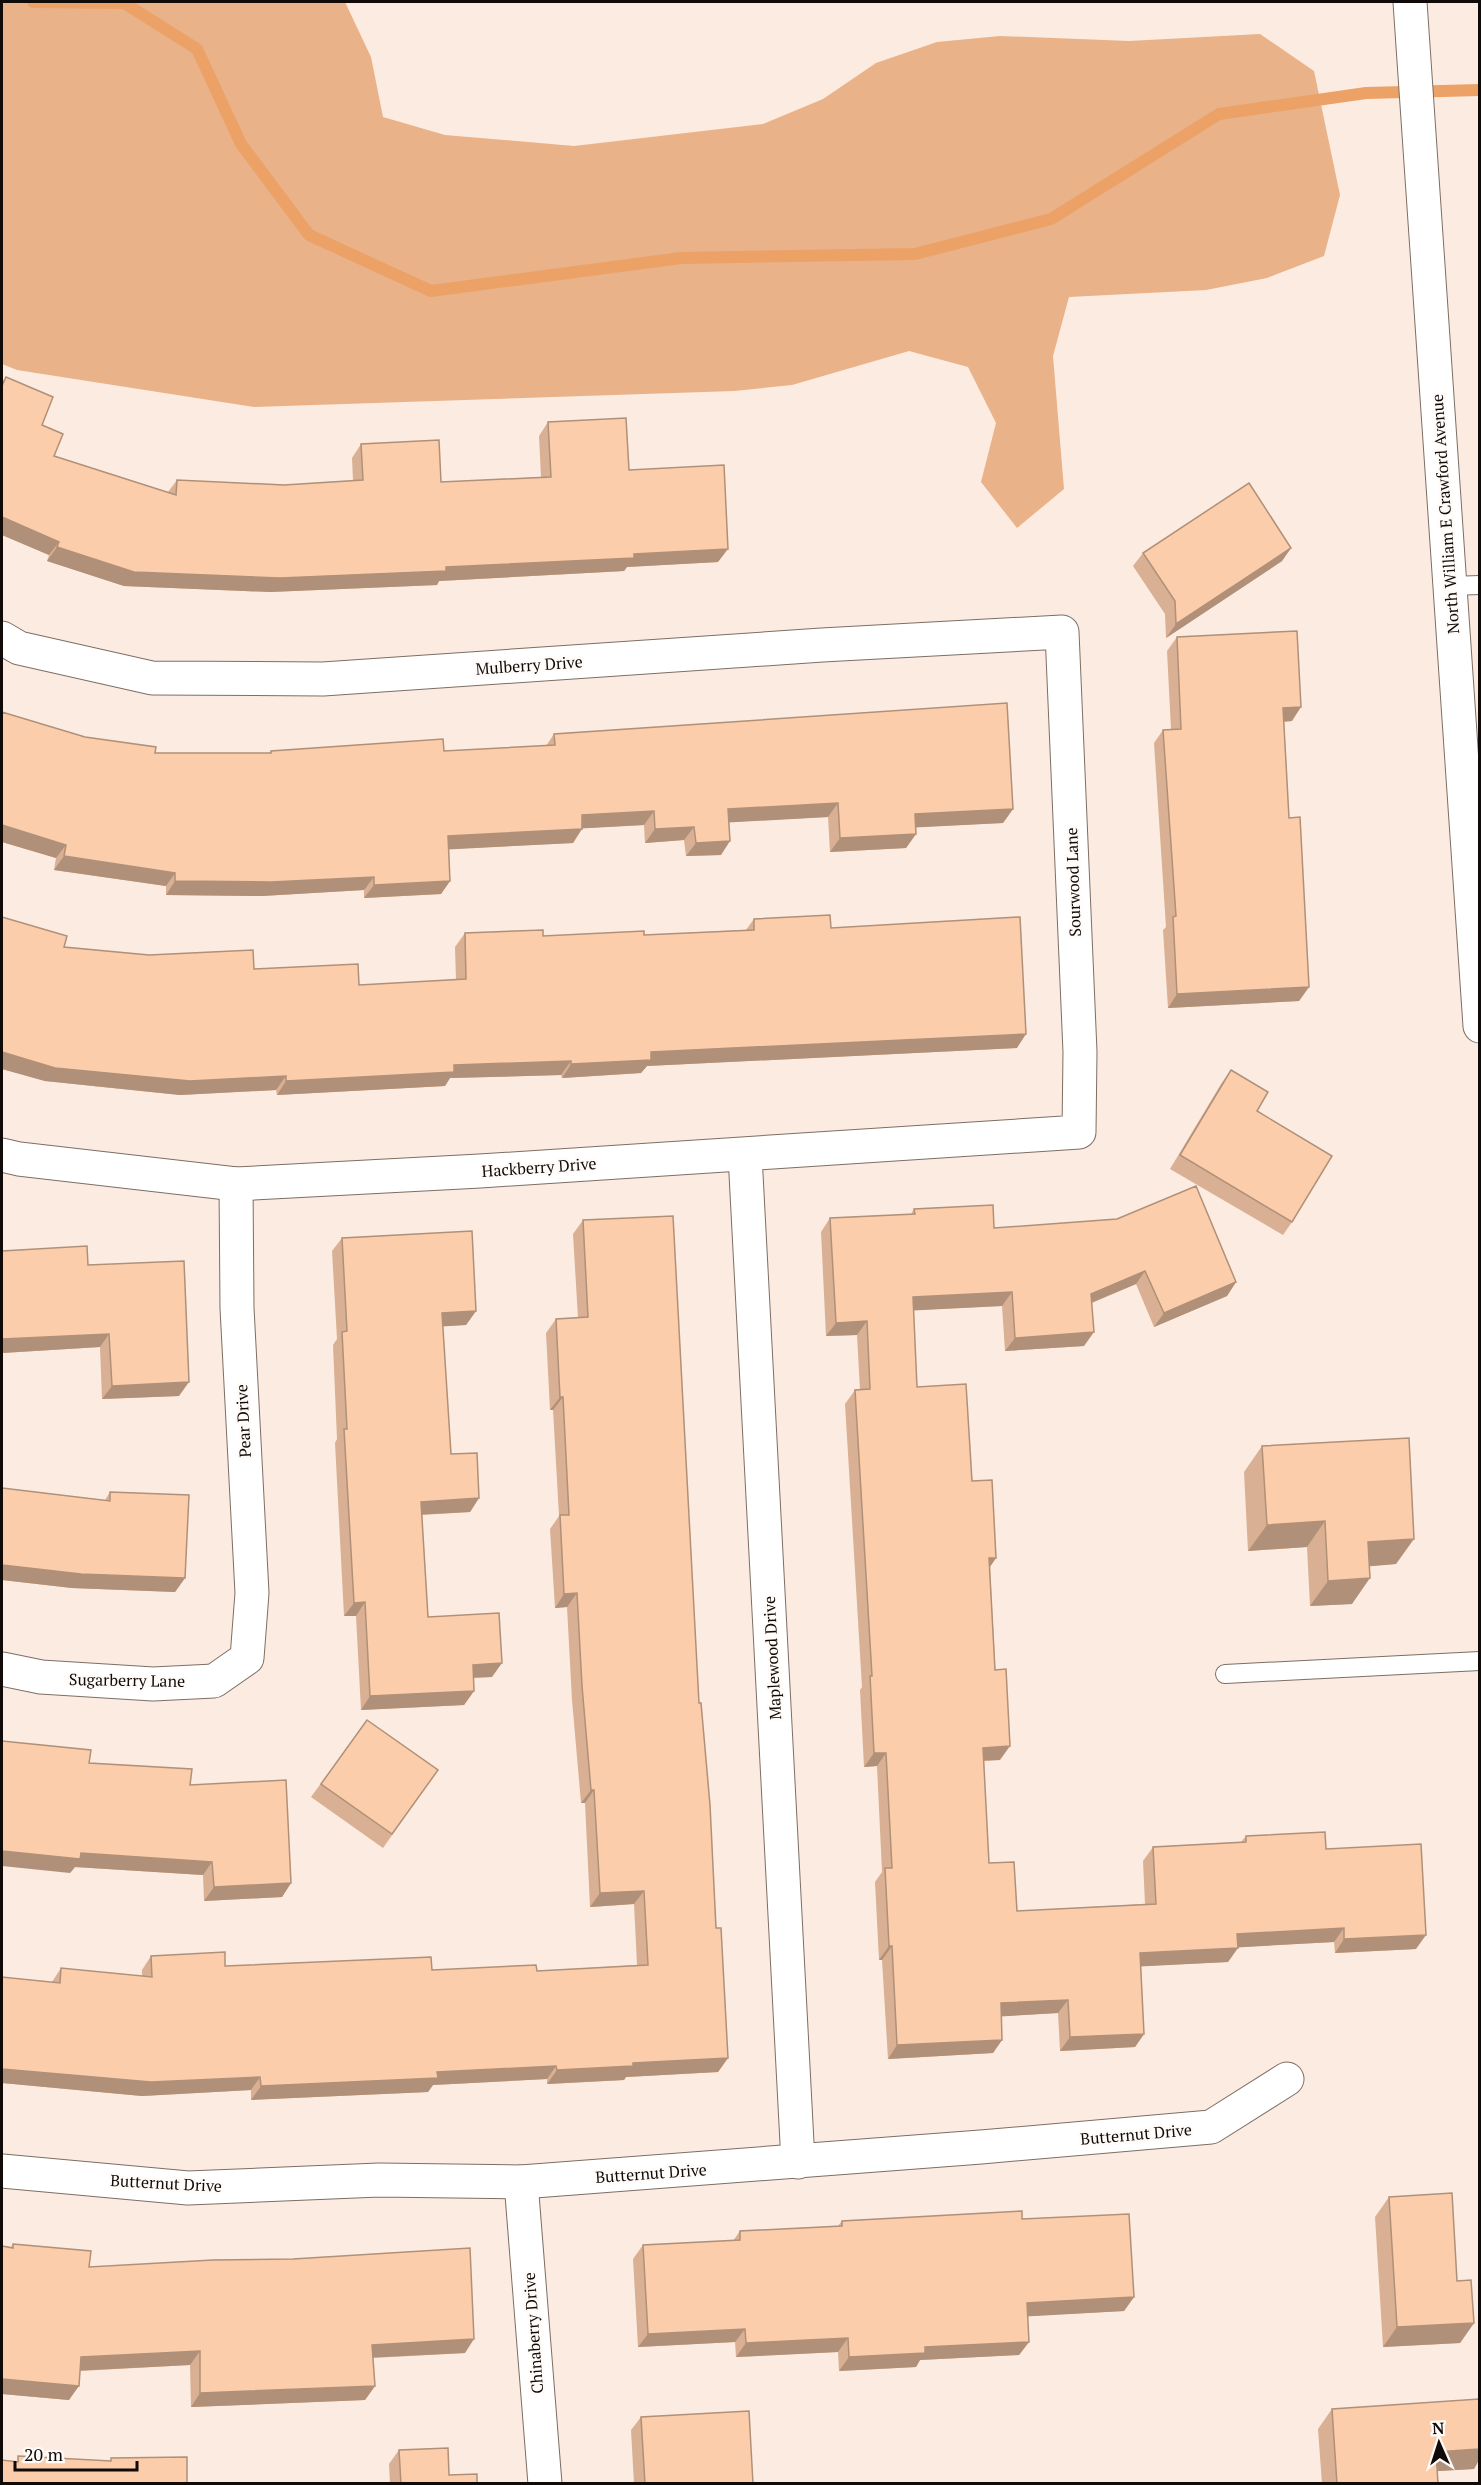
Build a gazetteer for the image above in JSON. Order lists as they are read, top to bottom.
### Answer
{
  "streets": {
    "street": [
      "North William E Crawford Avenue",
      "Mulberry Drive",
      "Sourwood Lane",
      "Hackberry Drive",
      "Pear Drive",
      "Maplewood Drive",
      "Sugarberry Lane",
      "Butternut Drive",
      "Chinaberry Drive"
    ]
  },
  "crossings": [
    ["Mulberry Drive", "Sourwood Lane"],
    ["Sourwood Lane", "Hackberry Drive"],
    ["Hackberry Drive", "Pear Drive"],
    ["Hackberry Drive", "Maplewood Drive"],
    ["Pear Drive", "Sugarberry Lane"],
    ["Maplewood Drive", "Butternut Drive"],
    ["Butternut Drive", "Chinaberry Drive"]
  ],
  "scale_bar": "20 m",
  "north": "top"
}
